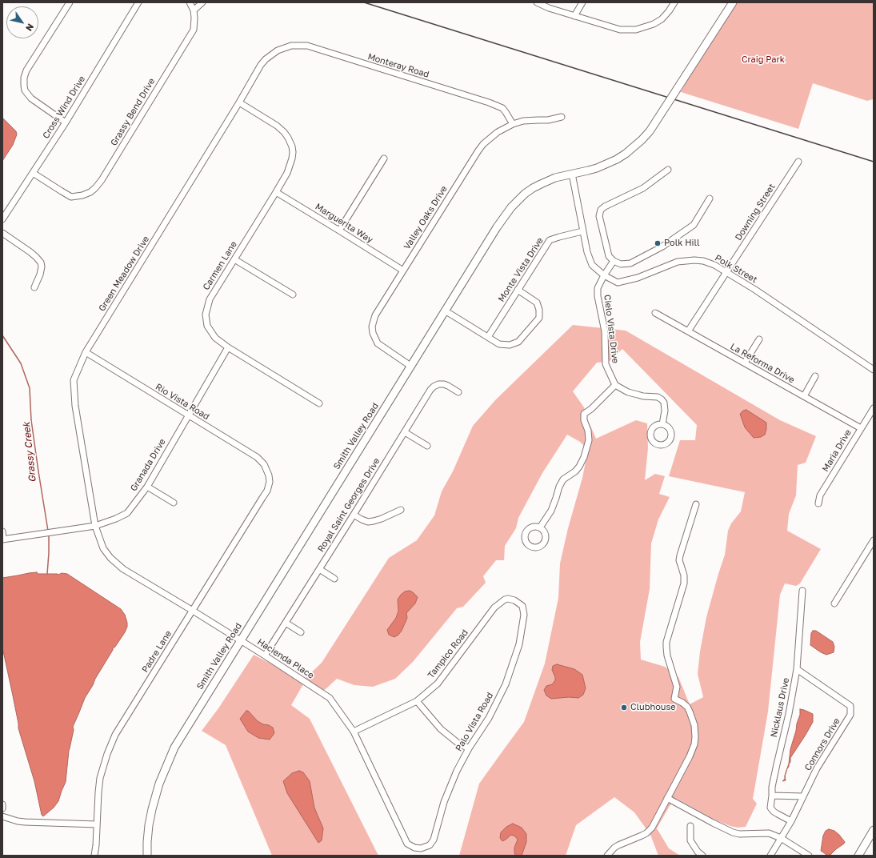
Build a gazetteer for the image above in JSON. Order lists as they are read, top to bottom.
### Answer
{
  "streets": {
    "main road": ["Smith Valley Road"],
    "street": [
      "Monteray Road",
      "Cross Wind Drive",
      "Grassy Bend Drive",
      "Downing Street",
      "Valley Oaks Drive",
      "Marguerita Way",
      "Carmen Lane",
      "Polk Street",
      "Monte Vista Drive",
      "Green Meadow Drive",
      "Cielo Vista Drive",
      "La Reforma Drive",
      "Rio Vista Road",
      "Maria Drive",
      "Granada Drive",
      "Royal Saint Georges Drive",
      "Padre Lane",
      "Tampico Road",
      "Hacienda Place",
      "Nicklaus Drive",
      "Palo Vista Road",
      "Connors Drive"
    ]
  },
  "crossings": [
    ["Monteray Road", "Valley Oaks Drive"],
    ["Monteray Road", "Green Meadow Drive"],
    ["Cross Wind Drive", "Grassy Bend Drive"],
    ["Downing Street", "Polk Street"],
    ["Downing Street", "La Reforma Drive"],
    ["Valley Oaks Drive", "Marguerita Way"],
    ["Valley Oaks Drive", "Smith Valley Road"],
    ["Marguerita Way", "Carmen Lane"],
    ["Carmen Lane", "Green Meadow Drive"],
    ["Carmen Lane", "Granada Drive"],
    ["Polk Street", "Monte Vista Drive"],
    ["Polk Street", "Cielo Vista Drive"],
    ["Polk Street", "Smith Valley Road"],
    ["Green Meadow Drive", "Rio Vista Road"],
    ["Green Meadow Drive", "Granada Drive"],
    ["Green Meadow Drive", "Hacienda Place"],
    ["La Reforma Drive", "Maria Drive"],
    ["Rio Vista Road", "Granada Drive"],
    ["Rio Vista Road", "Padre Lane"],
    ["Smith Valley Road", "Hacienda Place"],
    ["Granada Drive", "Hacienda Place"],
    ["Royal Saint Georges Drive", "Hacienda Place"],
    ["Padre Lane", "Hacienda Place"],
    ["Tampico Road", "Hacienda Place"],
    ["Tampico Road", "Palo Vista Road"],
    ["Hacienda Place", "Palo Vista Road"],
    ["Nicklaus Drive", "Connors Drive"]
  ],
  "water": ["Grassy Creek"],
  "parks": ["Craig Park"],
  "places": ["Polk Hill", "Clubhouse"],
  "north": "bottom right"
}
